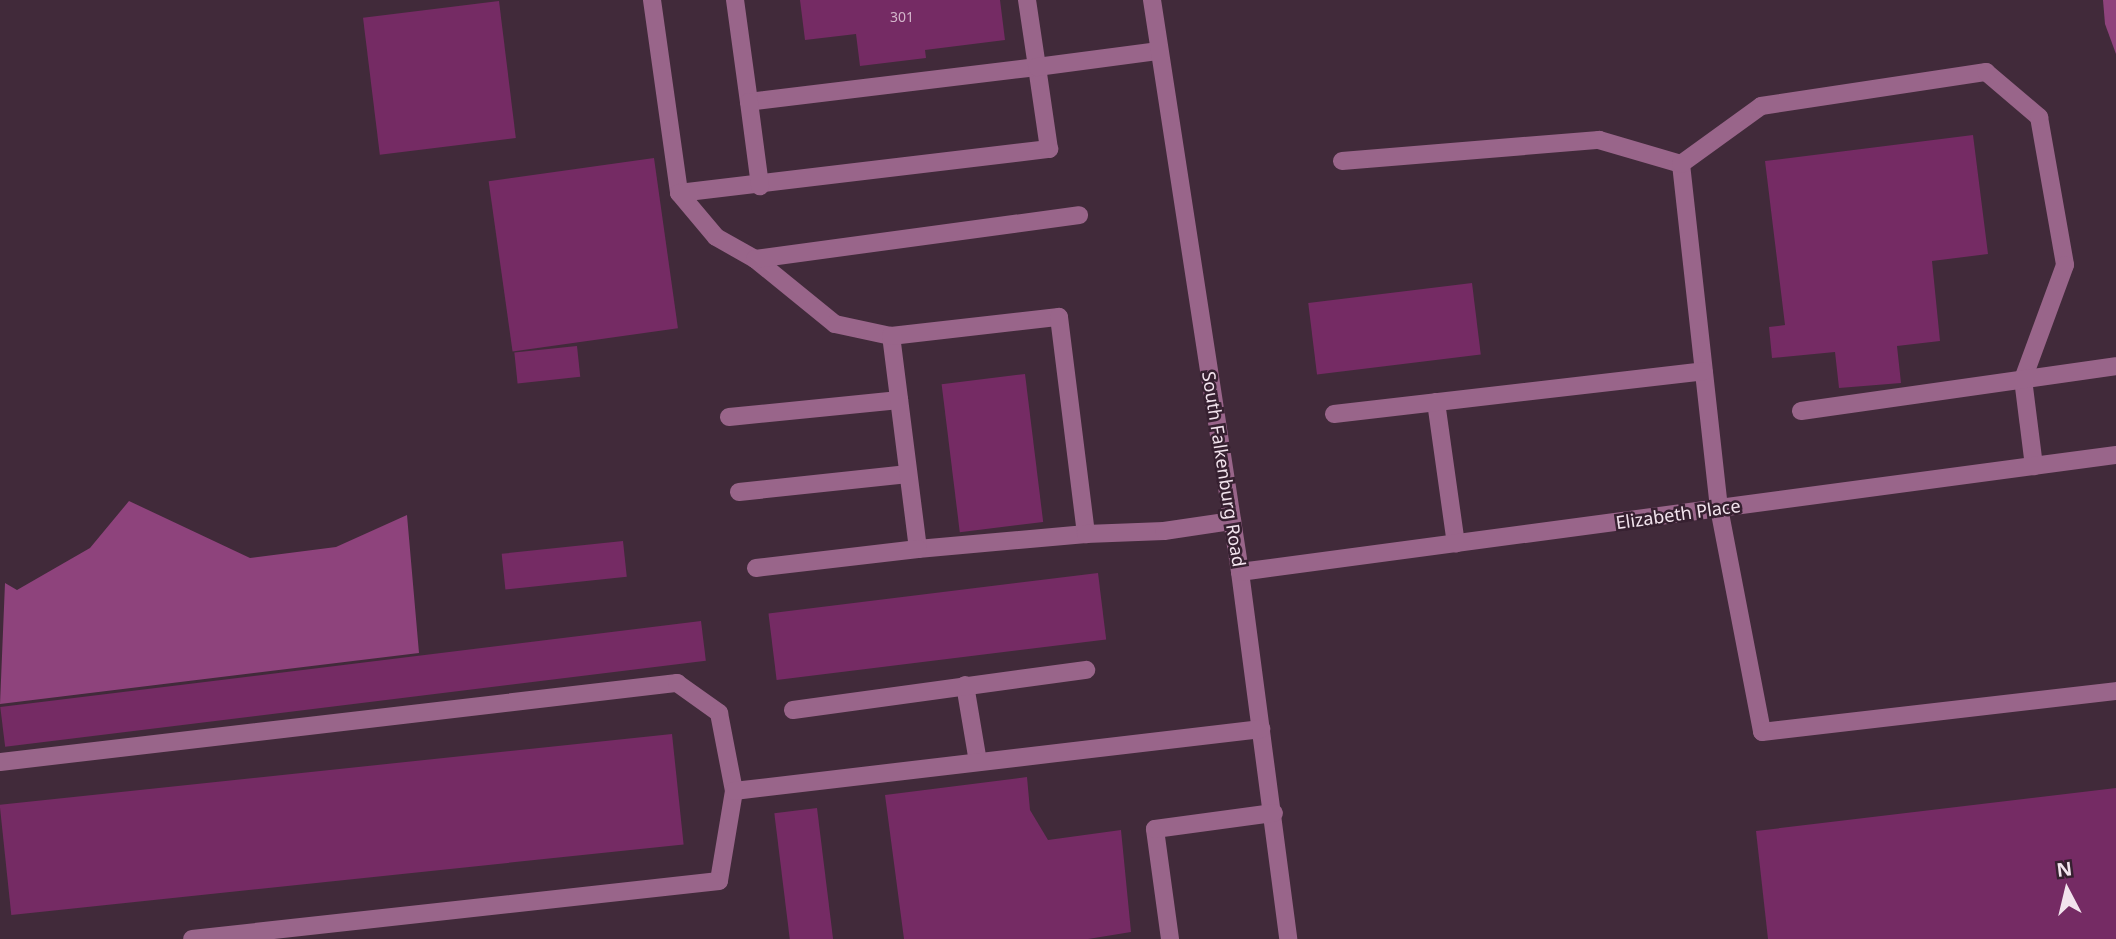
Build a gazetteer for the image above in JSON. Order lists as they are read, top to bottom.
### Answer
{
  "streets": {
    "street": ["South Falkenburg Road", "Elizabeth Place"]
  },
  "crossings": [
    ["South Falkenburg Road", "Elizabeth Place"]
  ],
  "house_numbers": ["301"],
  "north": "top"
}
